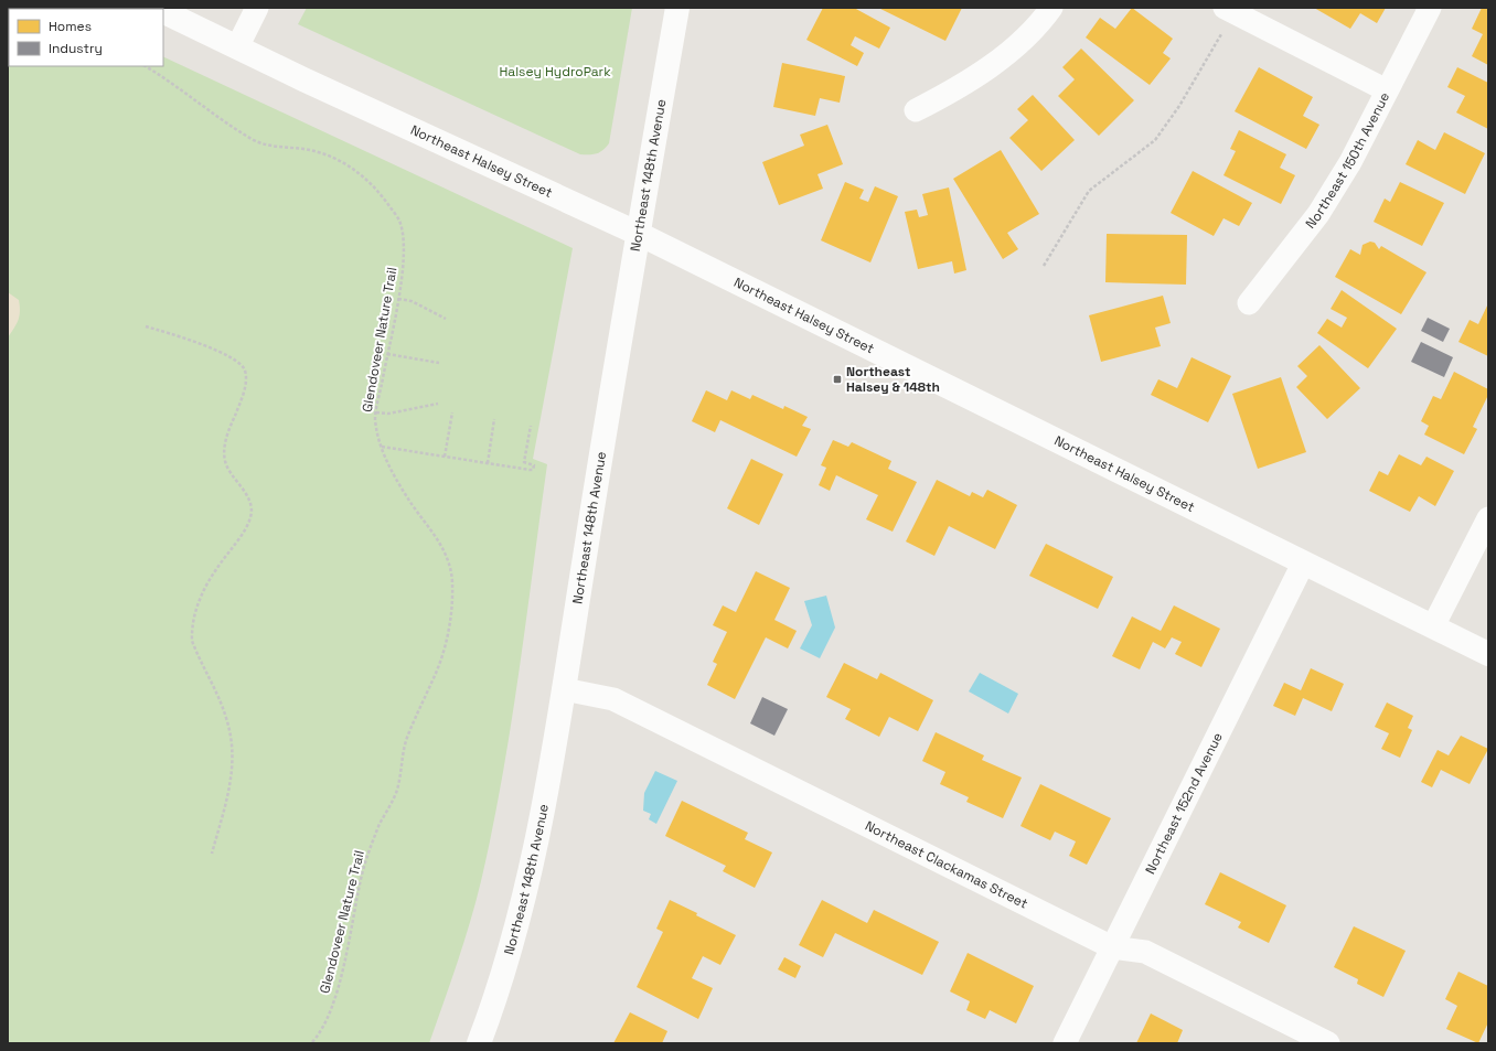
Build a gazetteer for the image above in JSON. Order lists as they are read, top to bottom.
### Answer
{
  "streets": {
    "main road": ["Northeast Halsey Street", "Northeast 148th Avenue"],
    "street": ["Northeast 150th Avenue", "Northeast 152nd Avenue", "Northeast Clackamas Street"],
    "path": ["Glendoveer Nature Trail"]
  },
  "crossings": [
    ["Northeast Halsey Street", "Northeast 148th Avenue"],
    ["Northeast Halsey Street", "Northeast 152nd Avenue"],
    ["Northeast 148th Avenue", "Northeast Clackamas Street"],
    ["Northeast 152nd Avenue", "Northeast Clackamas Street"]
  ],
  "parks": ["Halsey HydroPark"],
  "places": {
    "transit": ["Northeast Halsey & 148th"]
  },
  "legend": ["Homes", "Industry"]
}
